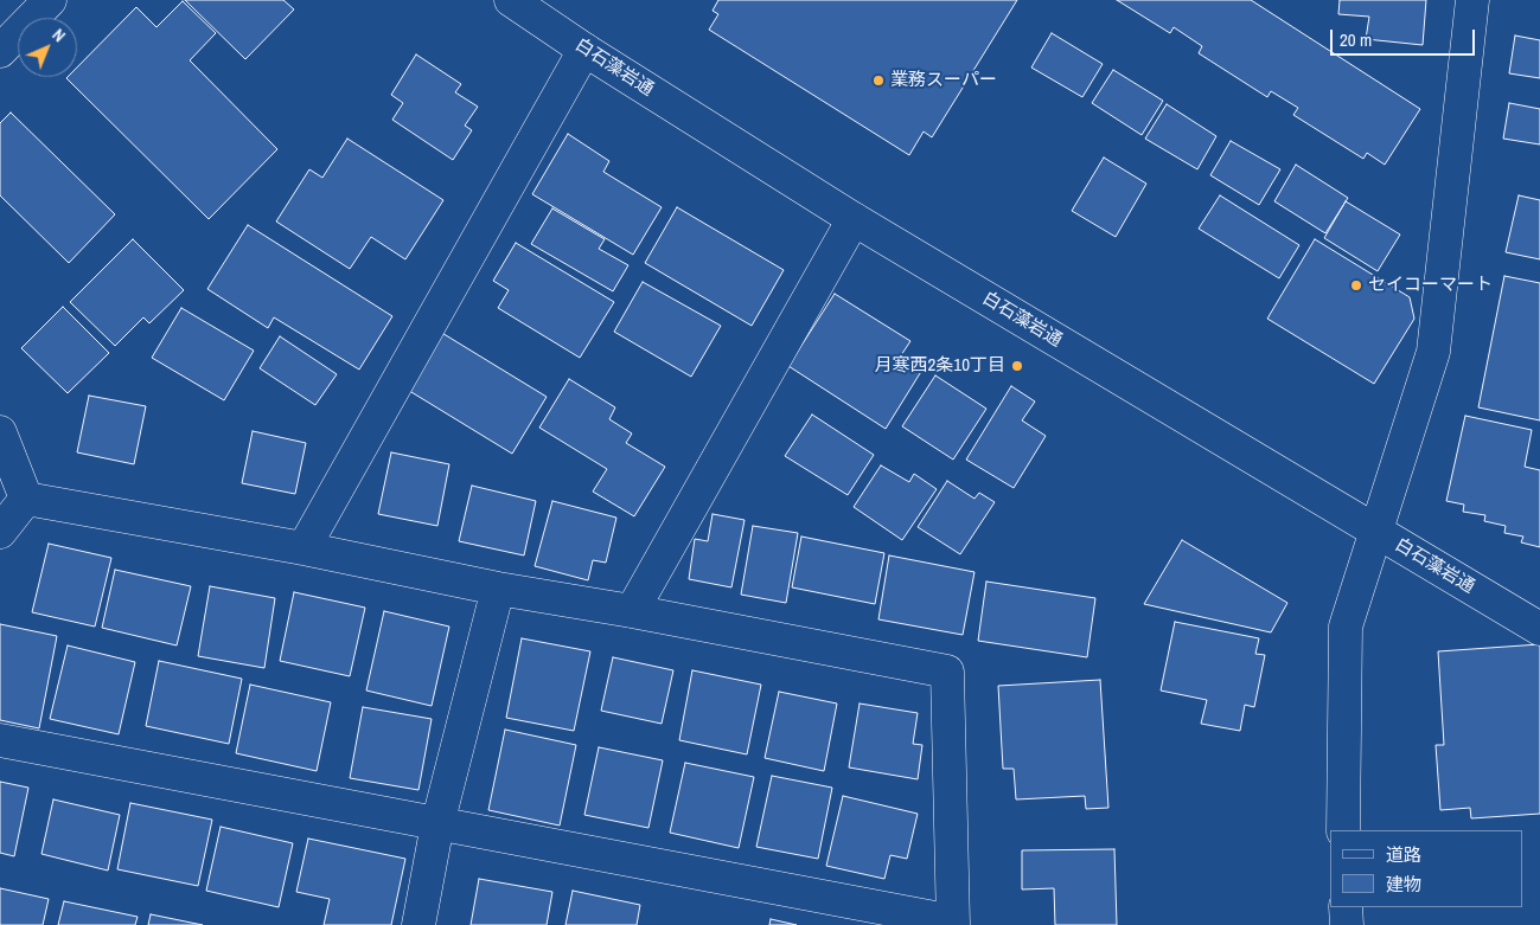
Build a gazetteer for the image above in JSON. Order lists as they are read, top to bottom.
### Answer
{
  "streets": {
    "street": ["白石藻岩通"]
  },
  "places": ["業務スーパー", "セイコーマート", "月寒西2条10丁目"],
  "legend": ["道路", "建物"],
  "scale_bar": "20 m",
  "north": "top right"
}
